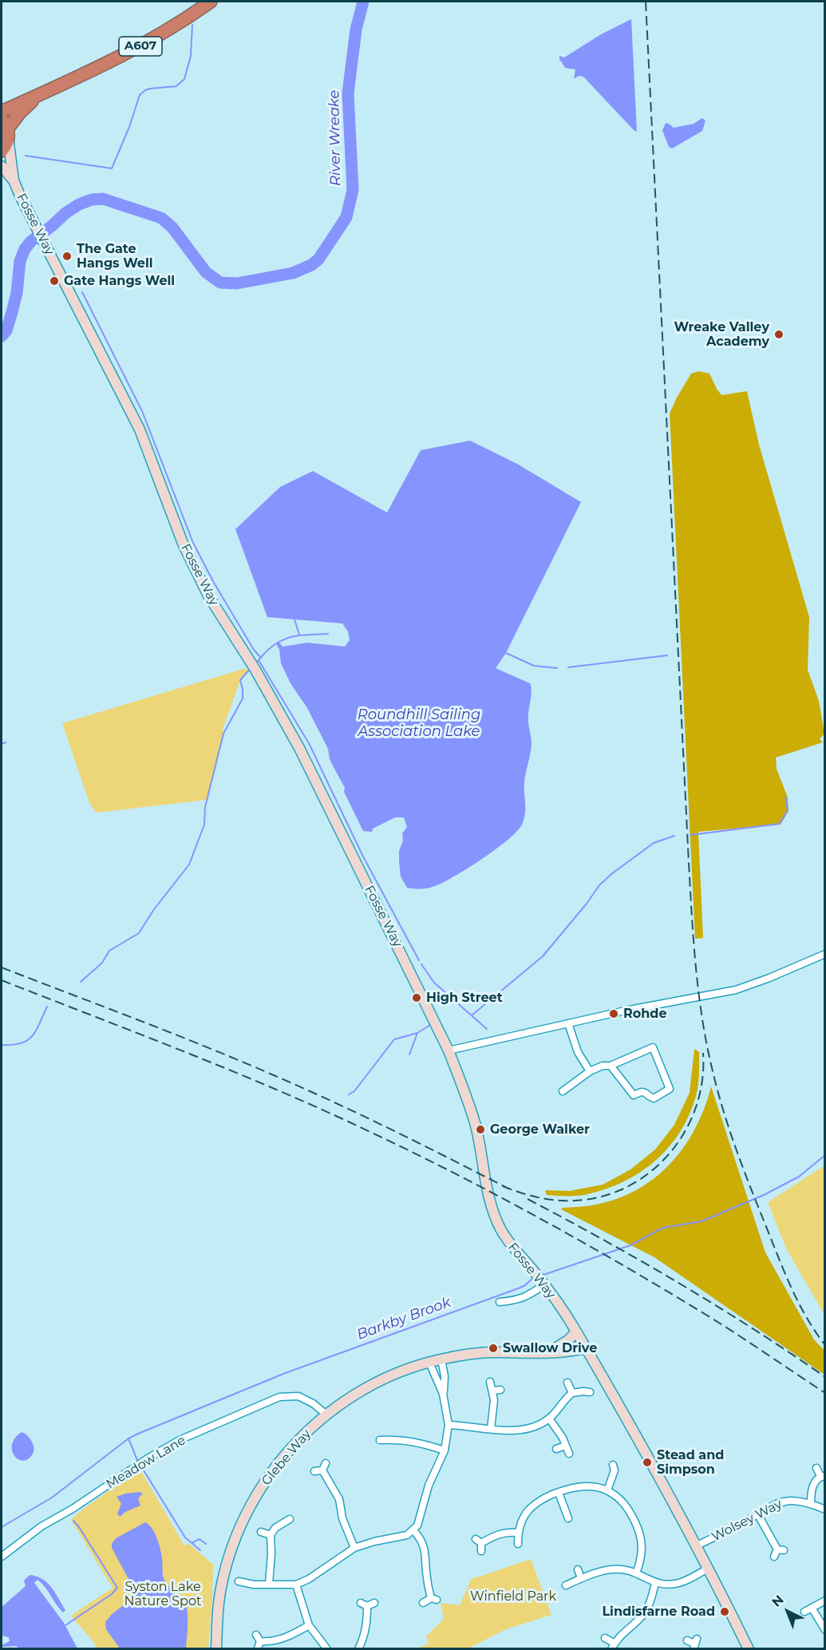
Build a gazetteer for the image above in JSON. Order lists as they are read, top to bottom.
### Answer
{
  "streets": {
    "highway": ["A607"],
    "street": [
      "Fosse Way",
      "Glebe Way",
      "Meadow Lane",
      "Wolsey Way"
    ]
  },
  "crossings": [
    ["A607", "Fosse Way"],
    ["Fosse Way", "Glebe Way"],
    ["Fosse Way", "Wolsey Way"],
    ["Glebe Way", "Meadow Lane"]
  ],
  "water": ["River Wreake", "Roundhill Sailing Association Lake", "Barkby Brook"],
  "parks": ["Syston Lake Nature Spot", "Winfield Park"],
  "places": [
    "The Gate Hangs Well",
    "Gate Hangs Well",
    "Wreake Valley Academy",
    "High Street",
    "Rohde",
    "George Walker",
    "Swallow Drive",
    "Stead and Simpson",
    "Lindisfarne Road"
  ],
  "north": "top left"
}
